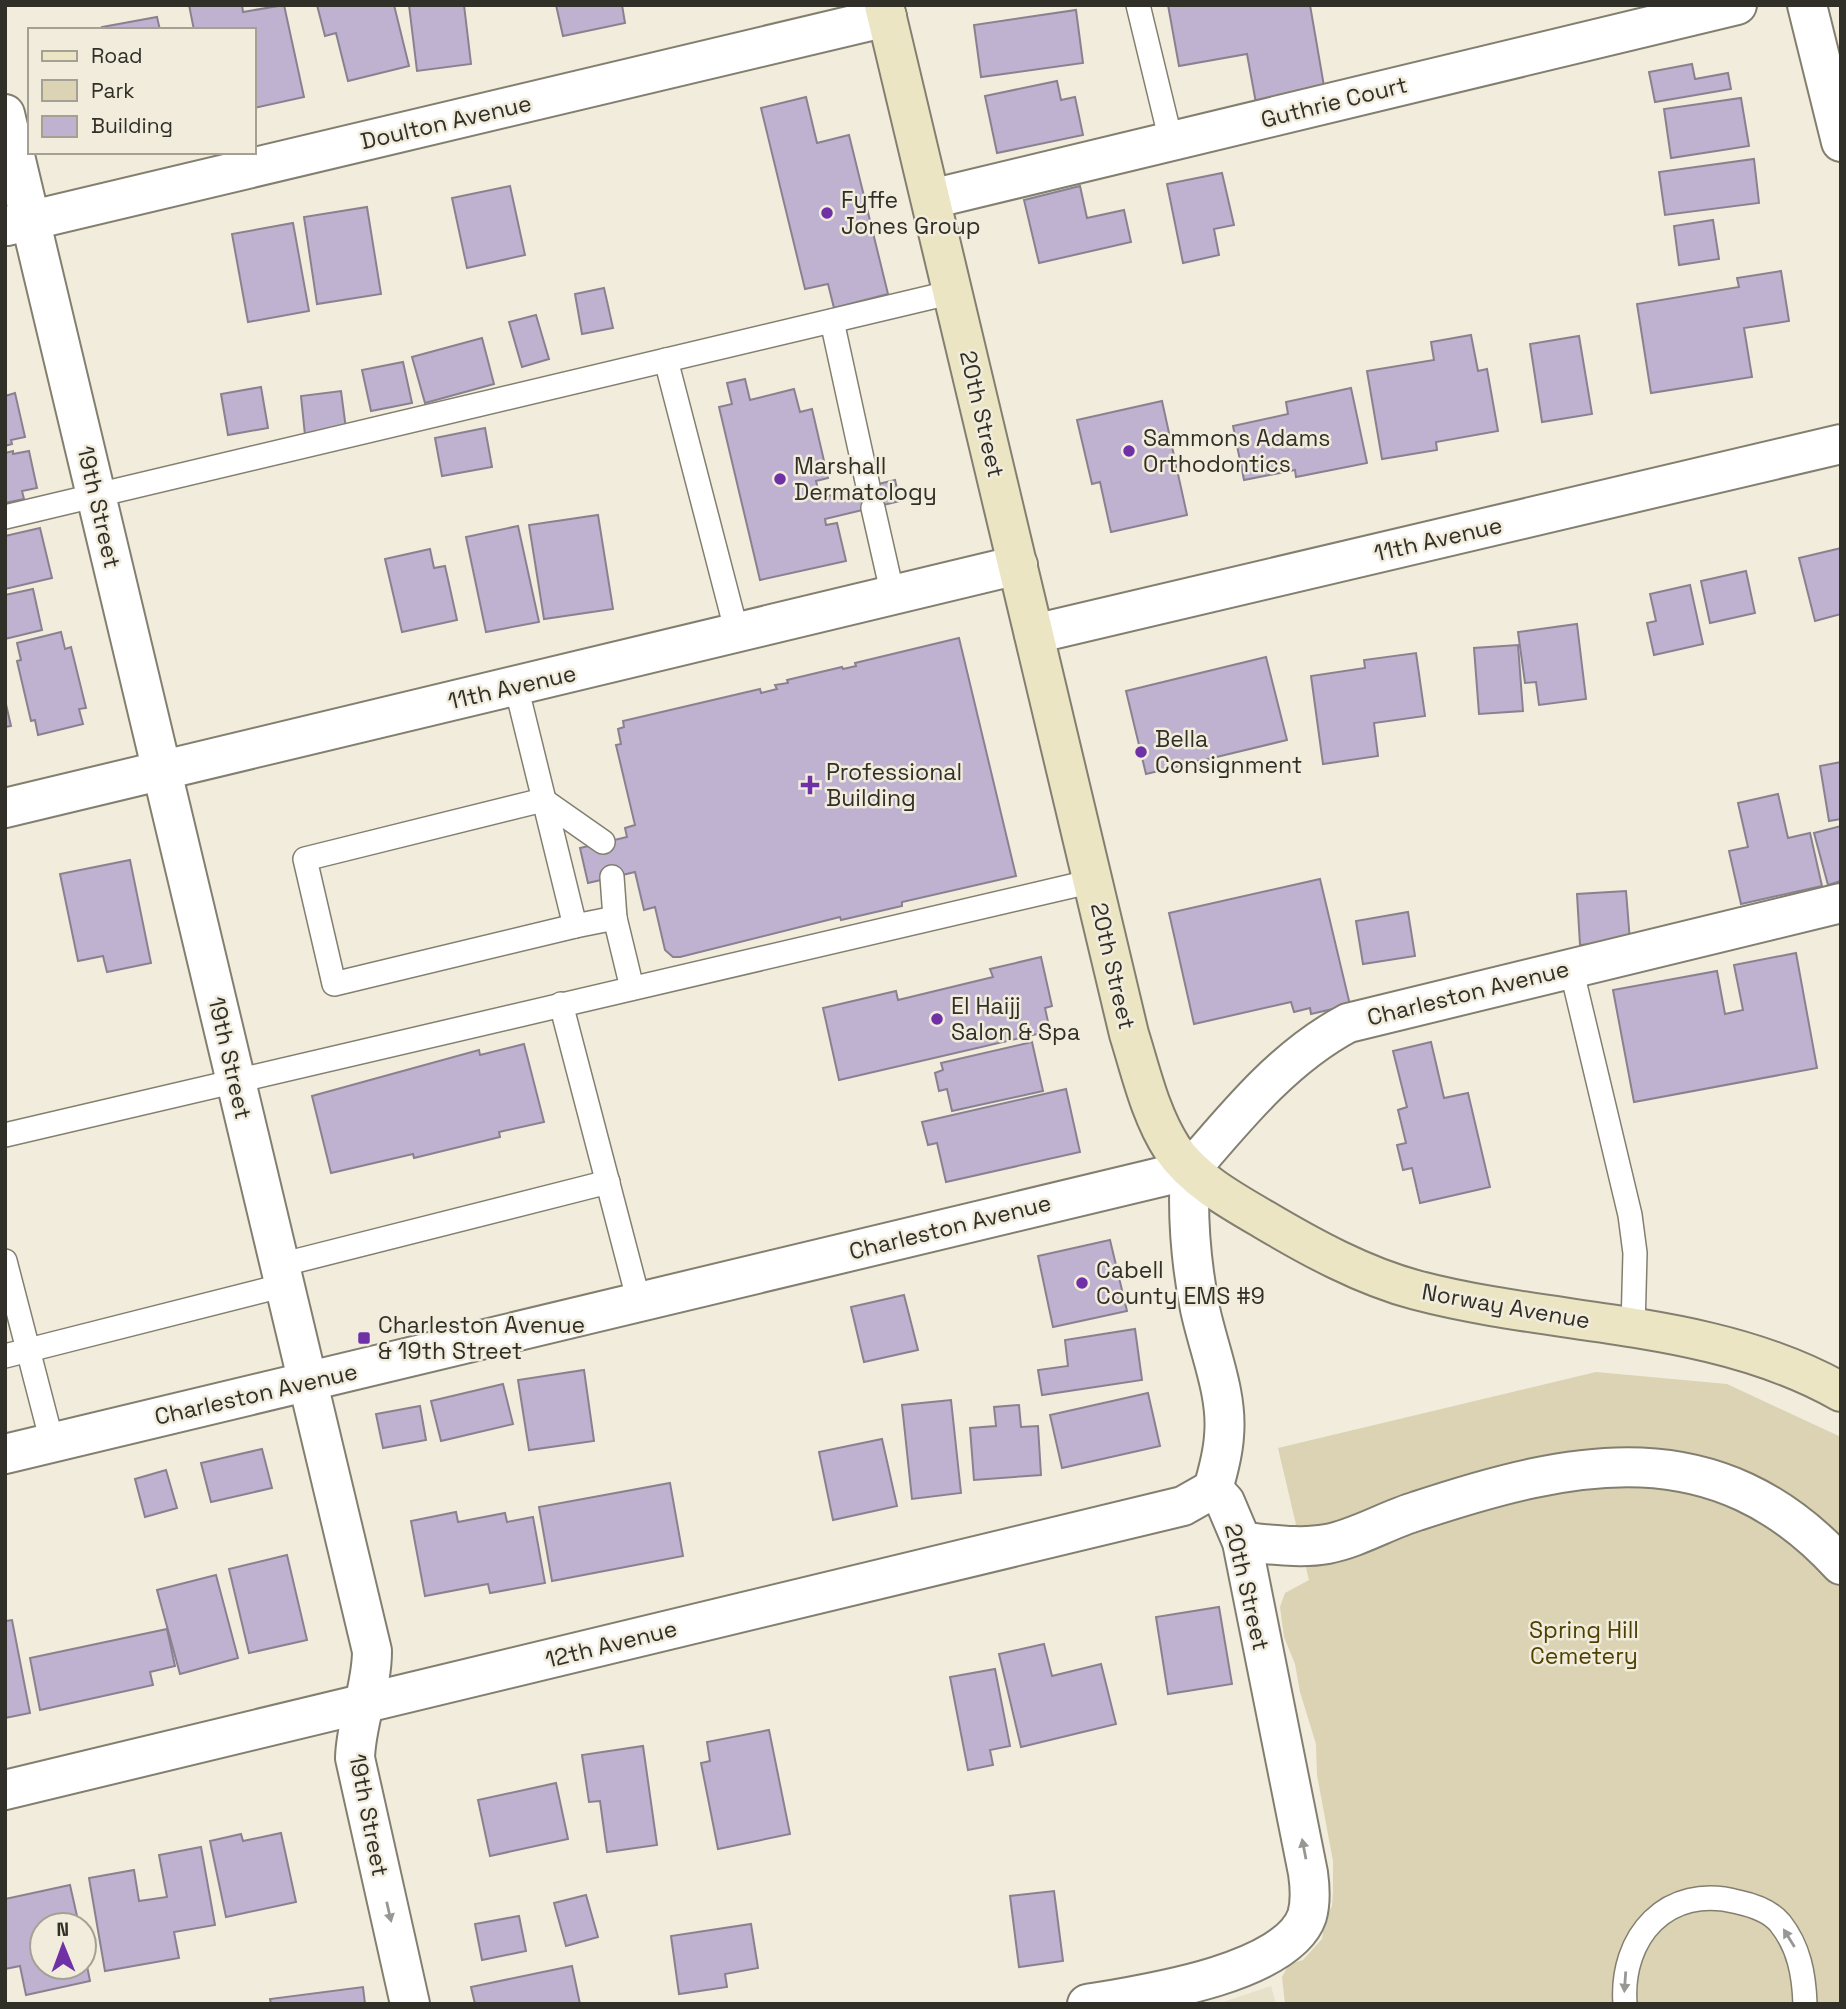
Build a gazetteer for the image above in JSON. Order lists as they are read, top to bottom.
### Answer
{
  "streets": {
    "main road": ["20th Street", "Norway Avenue"],
    "street": [
      "Guthrie Court",
      "Doulton Avenue",
      "19th Street",
      "11th Avenue",
      "Charleston Avenue",
      "12th Avenue"
    ]
  },
  "crossings": [
    ["Guthrie Court", "20th Street"],
    ["Doulton Avenue", "20th Street"],
    ["Doulton Avenue", "19th Street"],
    ["20th Street", "11th Avenue"],
    ["20th Street", "Charleston Avenue"],
    ["20th Street", "Norway Avenue"],
    ["20th Street", "12th Avenue"],
    ["19th Street", "11th Avenue"],
    ["19th Street", "Charleston Avenue"],
    ["19th Street", "12th Avenue"],
    ["Charleston Avenue", "Norway Avenue"]
  ],
  "parks": ["Spring Hill Cemetery"],
  "places": {
    "other": [
      "Fyffe Jones Group",
      "Sammons Adams Orthodontics",
      "Marshall Dermatology",
      "Bella Consignment",
      "El Haijj Salon & Spa",
      "Cabell County EMS #9"
    ],
    "health": ["Professional Building"],
    "transit": ["Charleston Avenue & 19th Street"]
  },
  "legend": ["Road", "Park", "Building"],
  "north": "top"
}
